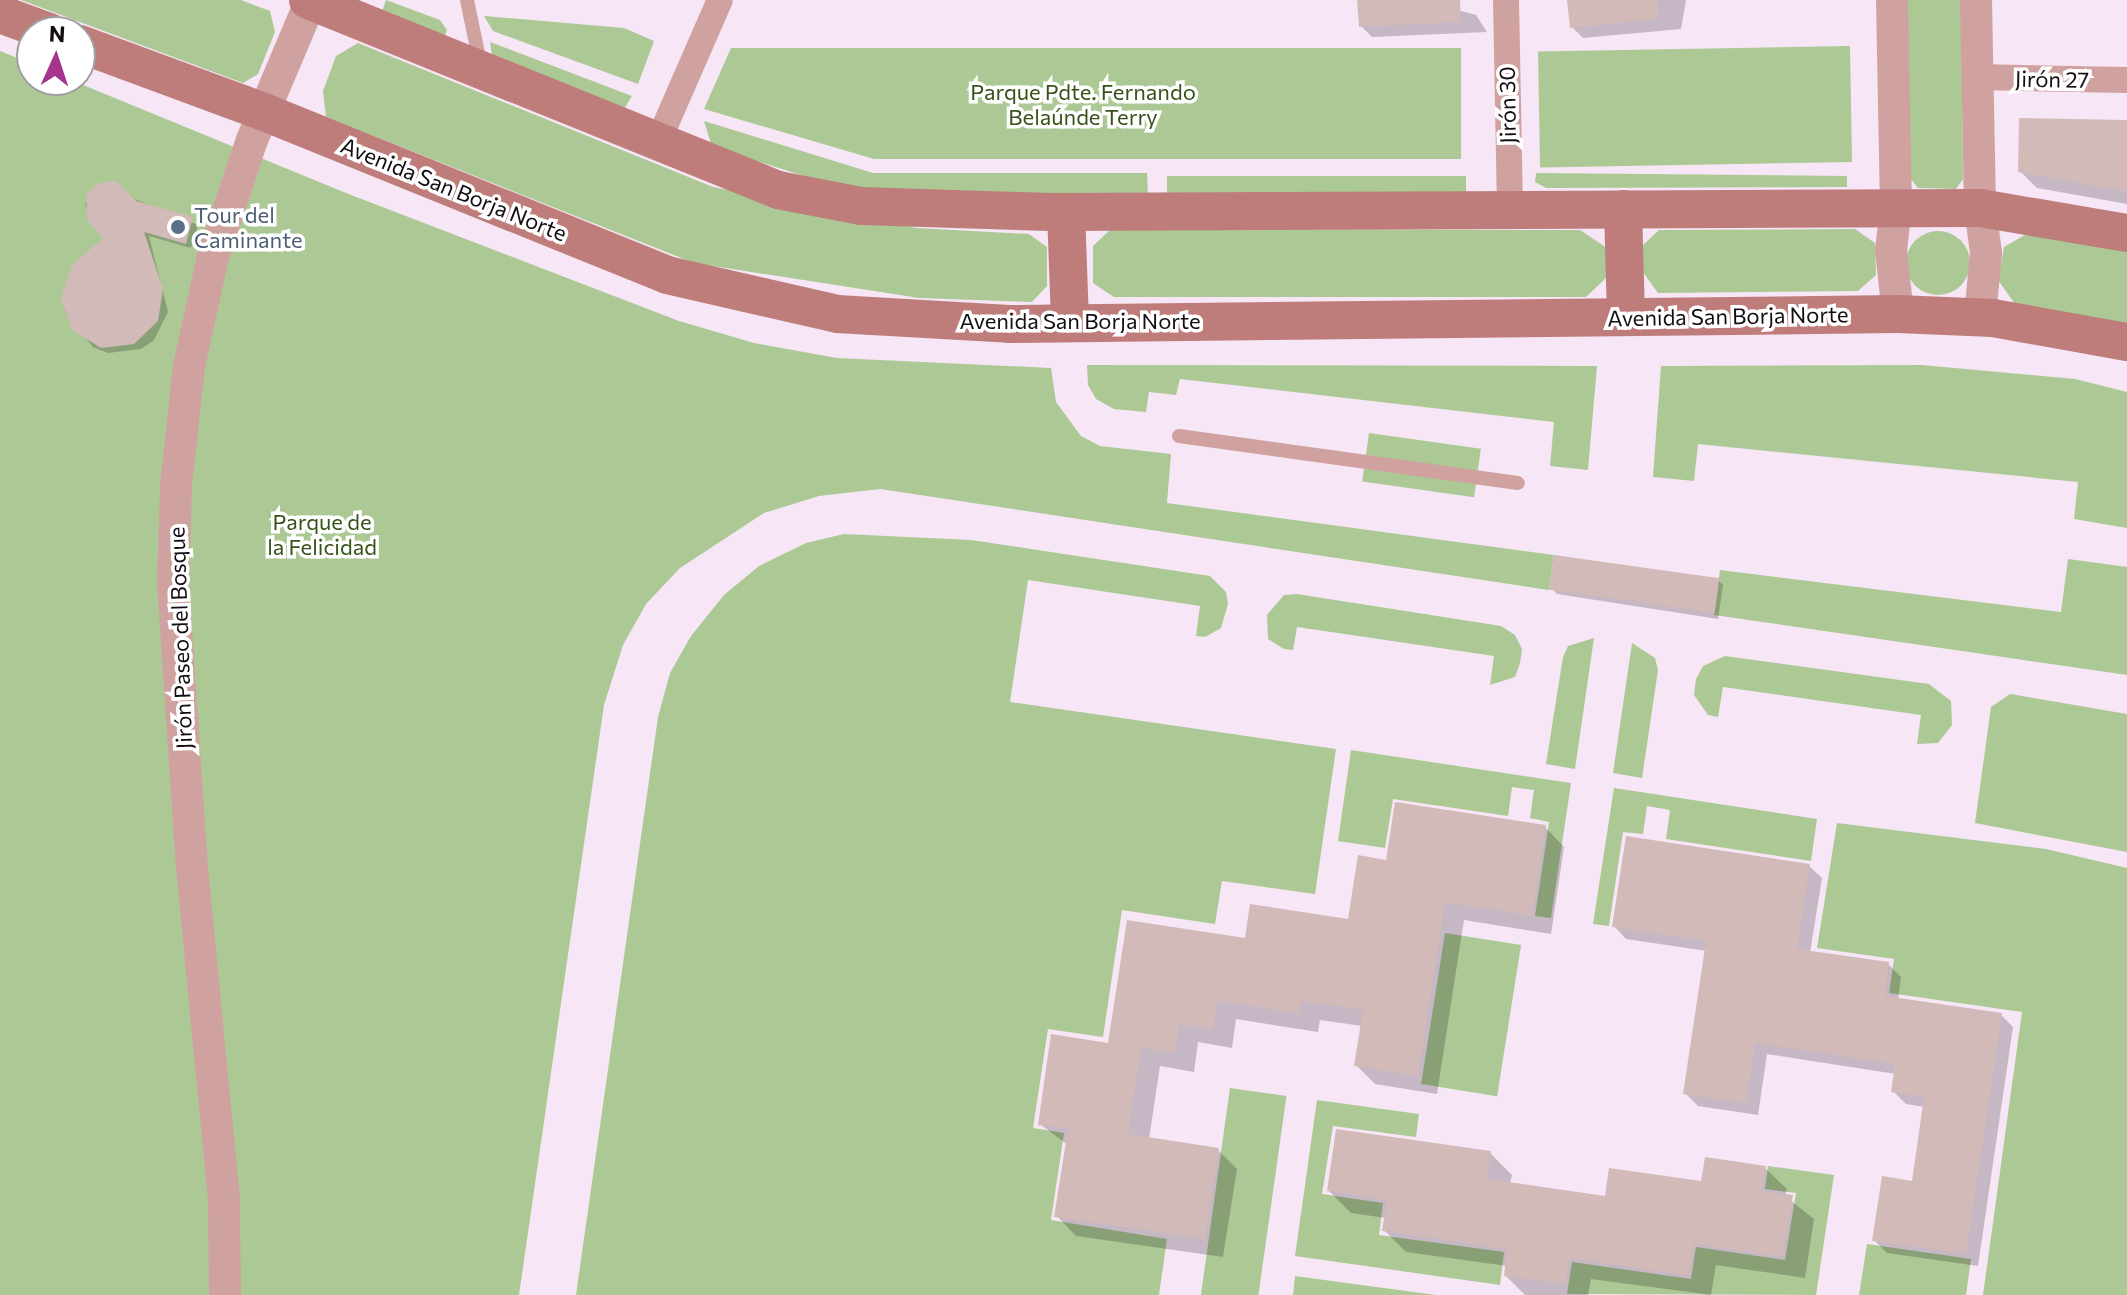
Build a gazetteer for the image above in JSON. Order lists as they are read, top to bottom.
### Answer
{
  "streets": {
    "main road": ["Avenida San Borja Norte"],
    "street": ["Jirón 27", "Jirón 30", "Jirón Paseo del Bosque"]
  },
  "crossings": [
    ["Avenida San Borja Norte", "Jirón Paseo del Bosque"]
  ],
  "parks": ["Parque Pdte. Fernando Belaúnde Terry", "Parque de la Felicidad"],
  "places": ["Tour del Caminante"],
  "north": "top"
}
